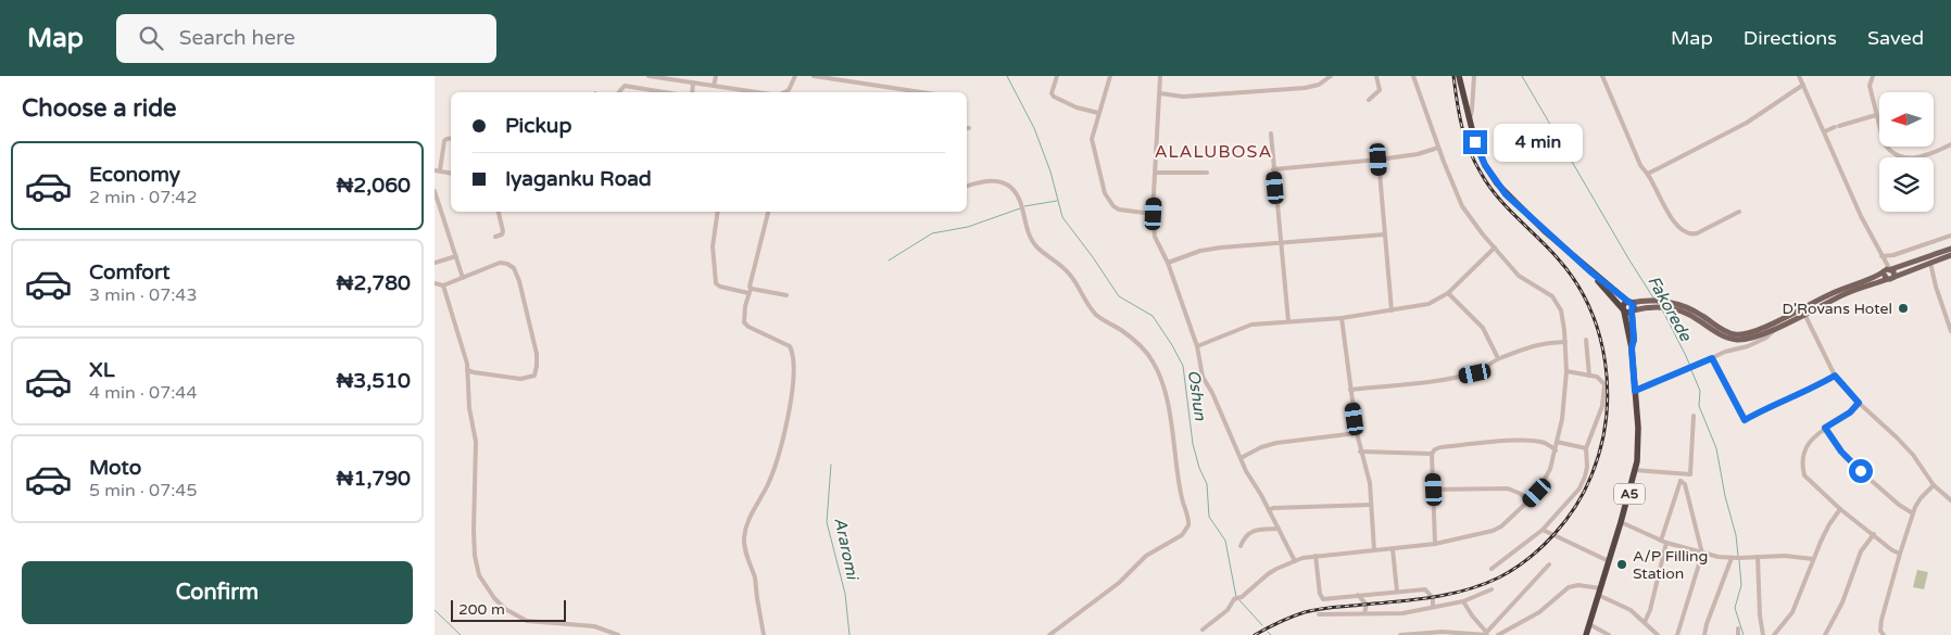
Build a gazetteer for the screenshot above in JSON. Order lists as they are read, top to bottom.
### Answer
{
  "streets": {
    "highway": ["A5"]
  },
  "districts": ["ALALUBOSA"],
  "water": ["Fakorede", "Oshun", "Araromi"],
  "places": ["D'Rovans Hotel", "A/P Filling Station"],
  "scale_bar": "200 m",
  "north": "left",
  "page": {
    "header": "Map",
    "search": "Search here",
    "nav": ["Map", "Directions", "Saved"],
    "heading": "Choose a ride",
    "banner": ["Pickup", "Iyaganku Road"],
    "bubble": "4 min",
    "list": [
      {
        "name": "Economy",
        "note": "2 min · 07:42",
        "value": "₦2,060"
      },
      {
        "name": "Comfort",
        "note": "3 min · 07:43",
        "value": "₦2,780"
      },
      {
        "name": "XL",
        "note": "4 min · 07:44",
        "value": "₦3,510"
      },
      {
        "name": "Moto",
        "note": "5 min · 07:45",
        "value": "₦1,790"
      }
    ],
    "buttons": "Confirm",
    "scale": "200 m"
  }
}
